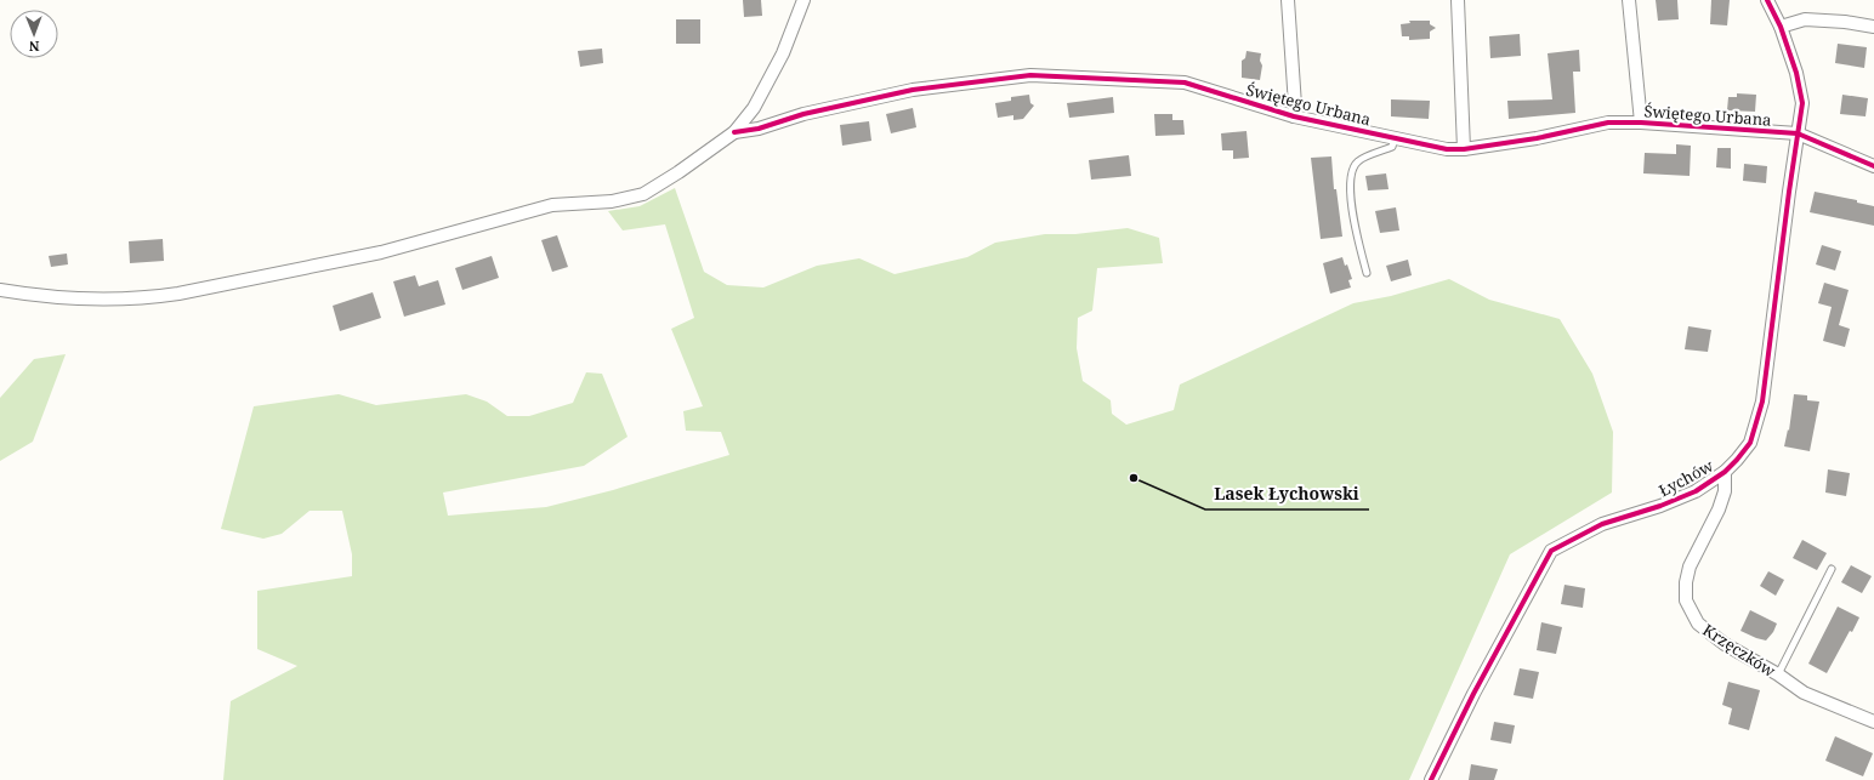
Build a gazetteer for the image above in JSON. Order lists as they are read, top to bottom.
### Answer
{
  "streets": {
    "street": ["Świętego Urbana", "Łychów", "Krzęczków"]
  },
  "crossings": [
    ["Świętego Urbana", "Łychów"],
    ["Łychów", "Krzęczków"]
  ],
  "places": ["Lasek Łychowski"],
  "north": "bottom"
}
